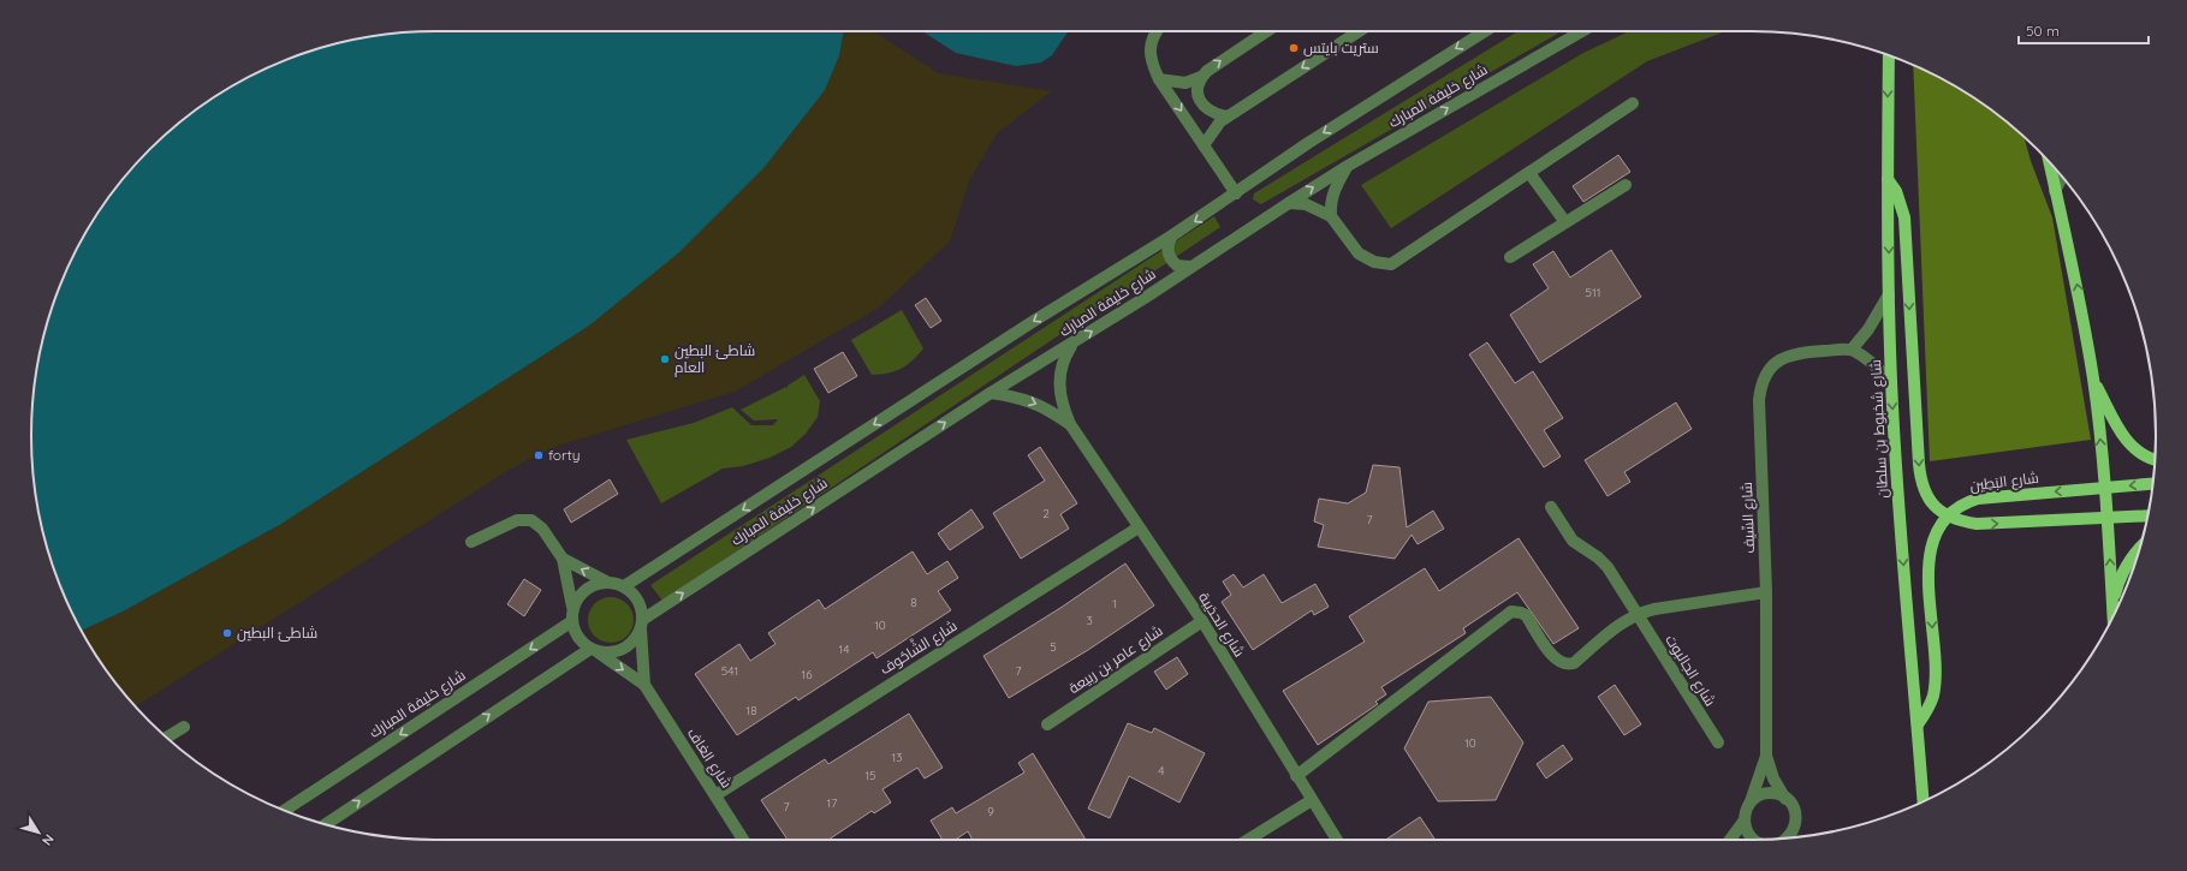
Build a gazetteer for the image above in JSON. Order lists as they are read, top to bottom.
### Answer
{
  "streets": {
    "main road": ["شارع شخبوط بن سلطان", "شارع البَطِين"],
    "street": [
      "شارع خليفة المبارك",
      "شارع السِّيف",
      "شارع الحدَيبة",
      "شارع الشَّاحُوف",
      "شارع عامر بن ربيعة",
      "شارع الجالبوت",
      "شارع الغاف"
    ]
  },
  "crossings": [
    ["شارع خليفة المبارك", "شارع الحدَيبة"],
    ["شارع خليفة المبارك", "شارع الغاف"],
    ["شارع الحدَيبة", "شارع الشَّاحُوف"],
    ["شارع الحدَيبة", "شارع عامر بن ربيعة"],
    ["شارع الشَّاحُوف", "شارع الغاف"]
  ],
  "places": [
    "ستريت بايتس",
    "شاطئ البطين العام",
    "forty",
    "شاطئ البطين"
  ],
  "house_numbers": [
    "511",
    "2",
    "7",
    "8",
    "1",
    "3",
    "10",
    "5",
    "14",
    "541",
    "7",
    "16",
    "18",
    "10",
    "13",
    "4",
    "15",
    "17",
    "7",
    "9"
  ],
  "scale_bar": "50 m",
  "north": "bottom right"
}
